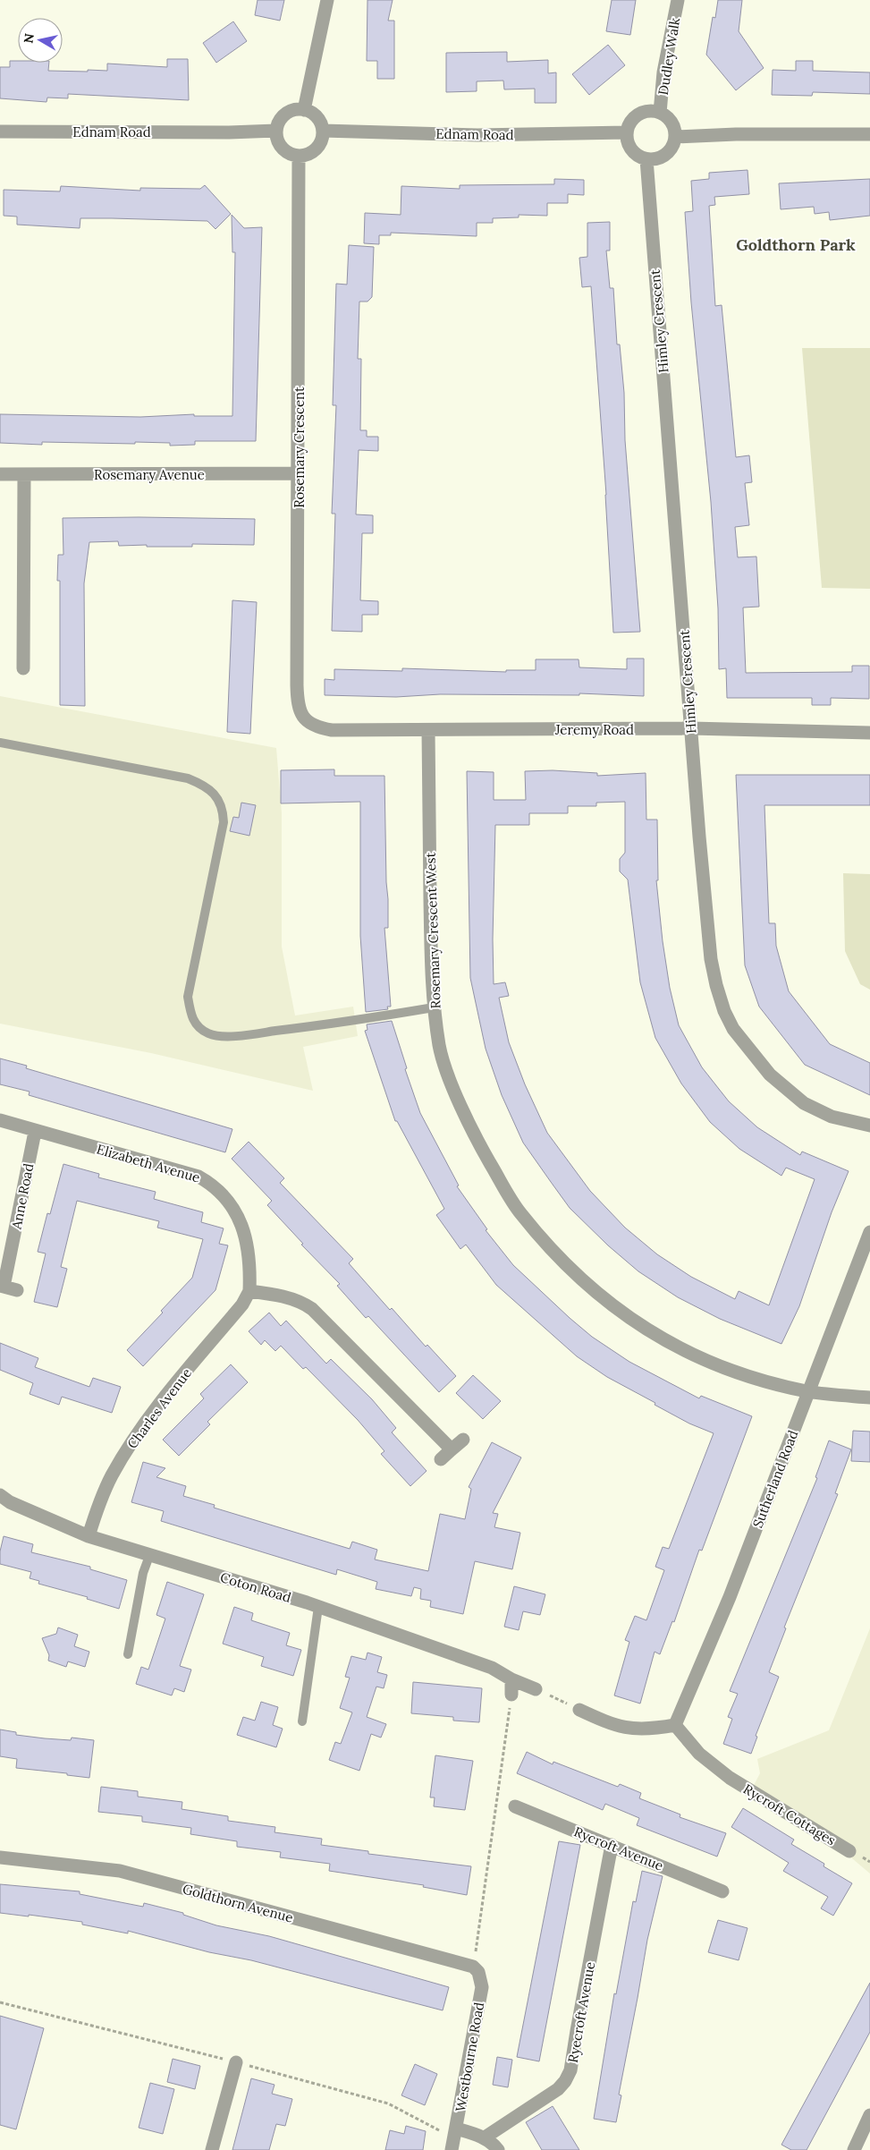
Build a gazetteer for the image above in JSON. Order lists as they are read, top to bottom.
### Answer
{
  "streets": {
    "street": [
      "Dudley Walk",
      "Ednam Road",
      "Himley Crescent",
      "Rosemary Crescent",
      "Rosemary Avenue",
      "Jeremy Road",
      "Rosemary Crescent West",
      "Elizabeth Avenue",
      "Anne Road",
      "Charles Avenue",
      "Sutherland Road",
      "Coton Road",
      "Rycroft Cottages",
      "Rycroft Avenue",
      "Goldthorn Avenue",
      "Ryecroft Avenue",
      "Westbourne Road"
    ]
  },
  "crossings": [
    ["Dudley Walk", "Ednam Road"],
    ["Dudley Walk", "Himley Crescent"],
    ["Ednam Road", "Himley Crescent"],
    ["Ednam Road", "Rosemary Crescent"],
    ["Himley Crescent", "Jeremy Road"],
    ["Rosemary Crescent", "Rosemary Avenue"],
    ["Rosemary Crescent", "Jeremy Road"],
    ["Jeremy Road", "Rosemary Crescent West"],
    ["Rosemary Crescent West", "Sutherland Road"],
    ["Elizabeth Avenue", "Anne Road"],
    ["Elizabeth Avenue", "Charles Avenue"],
    ["Charles Avenue", "Coton Road"],
    ["Sutherland Road", "Rycroft Cottages"],
    ["Rycroft Avenue", "Ryecroft Avenue"],
    ["Goldthorn Avenue", "Westbourne Road"]
  ],
  "districts": ["Goldthorn Park"],
  "north": "left"
}
